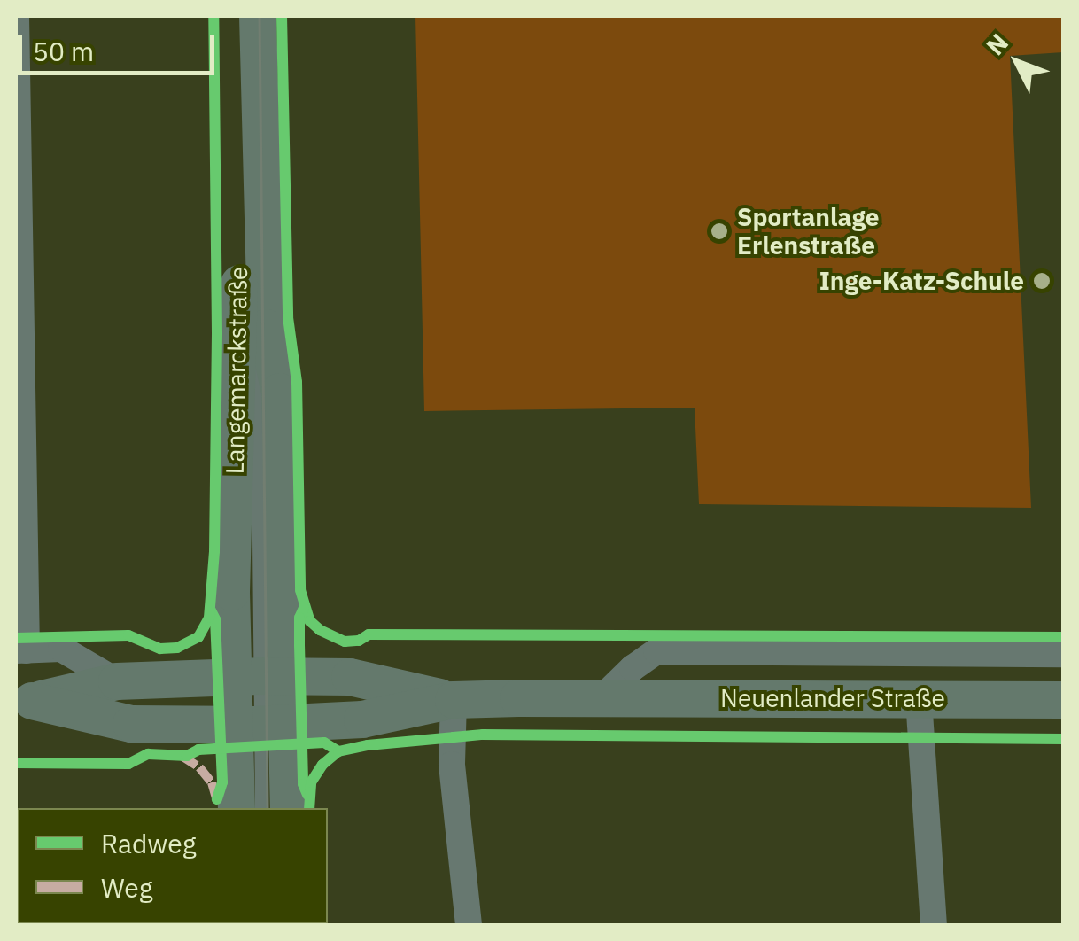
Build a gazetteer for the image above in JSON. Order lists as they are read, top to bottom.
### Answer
{
  "streets": {
    "main road": ["Langemarckstraße", "Neuenlander Straße"]
  },
  "crossings": [
    ["Langemarckstraße", "Neuenlander Straße"]
  ],
  "places": ["Sportanlage Erlenstraße", "Inge-Katz-Schule"],
  "legend": ["Radweg", "Weg"],
  "scale_bar": "50 m",
  "north": "top left"
}
